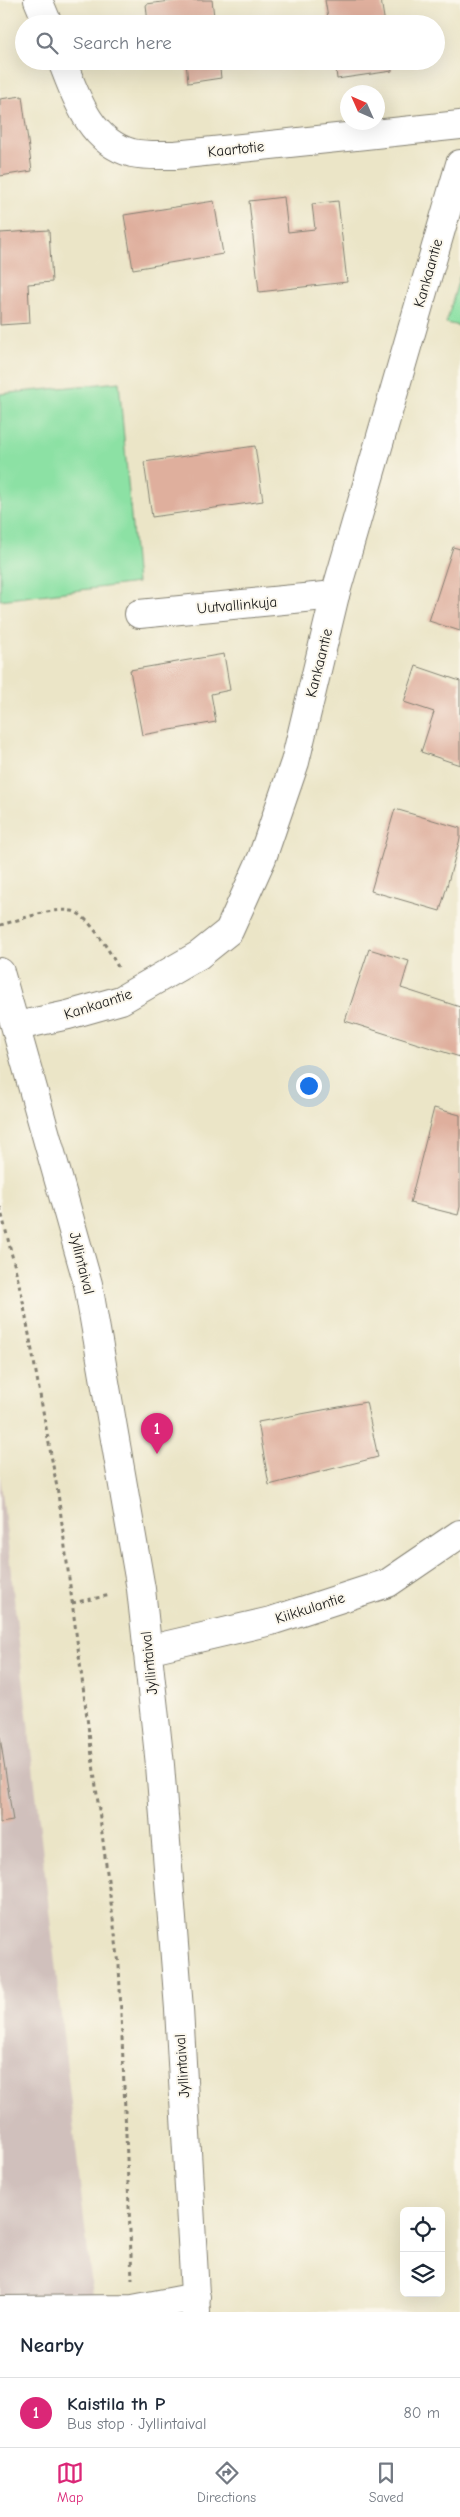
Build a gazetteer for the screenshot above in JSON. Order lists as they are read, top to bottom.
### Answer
{
  "streets": {
    "street": [
      "Kaartotie",
      "Kankaantie",
      "Uutvallinkuja",
      "Jyllintaival",
      "Kiikkulantie"
    ]
  },
  "crossings": [
    ["Kankaantie", "Uutvallinkuja"],
    ["Kankaantie", "Jyllintaival"],
    ["Jyllintaival", "Kiikkulantie"]
  ],
  "north": "top left",
  "page": {
    "search": "Search here",
    "pins": "1",
    "heading": "Nearby",
    "list": [
      {
        "mark": "1",
        "name": "Kaistila th P",
        "note": "Bus stop · Jyllintaival",
        "value": "80 m"
      }
    ],
    "nav": ["Map", "Directions", "Saved"]
  }
}
